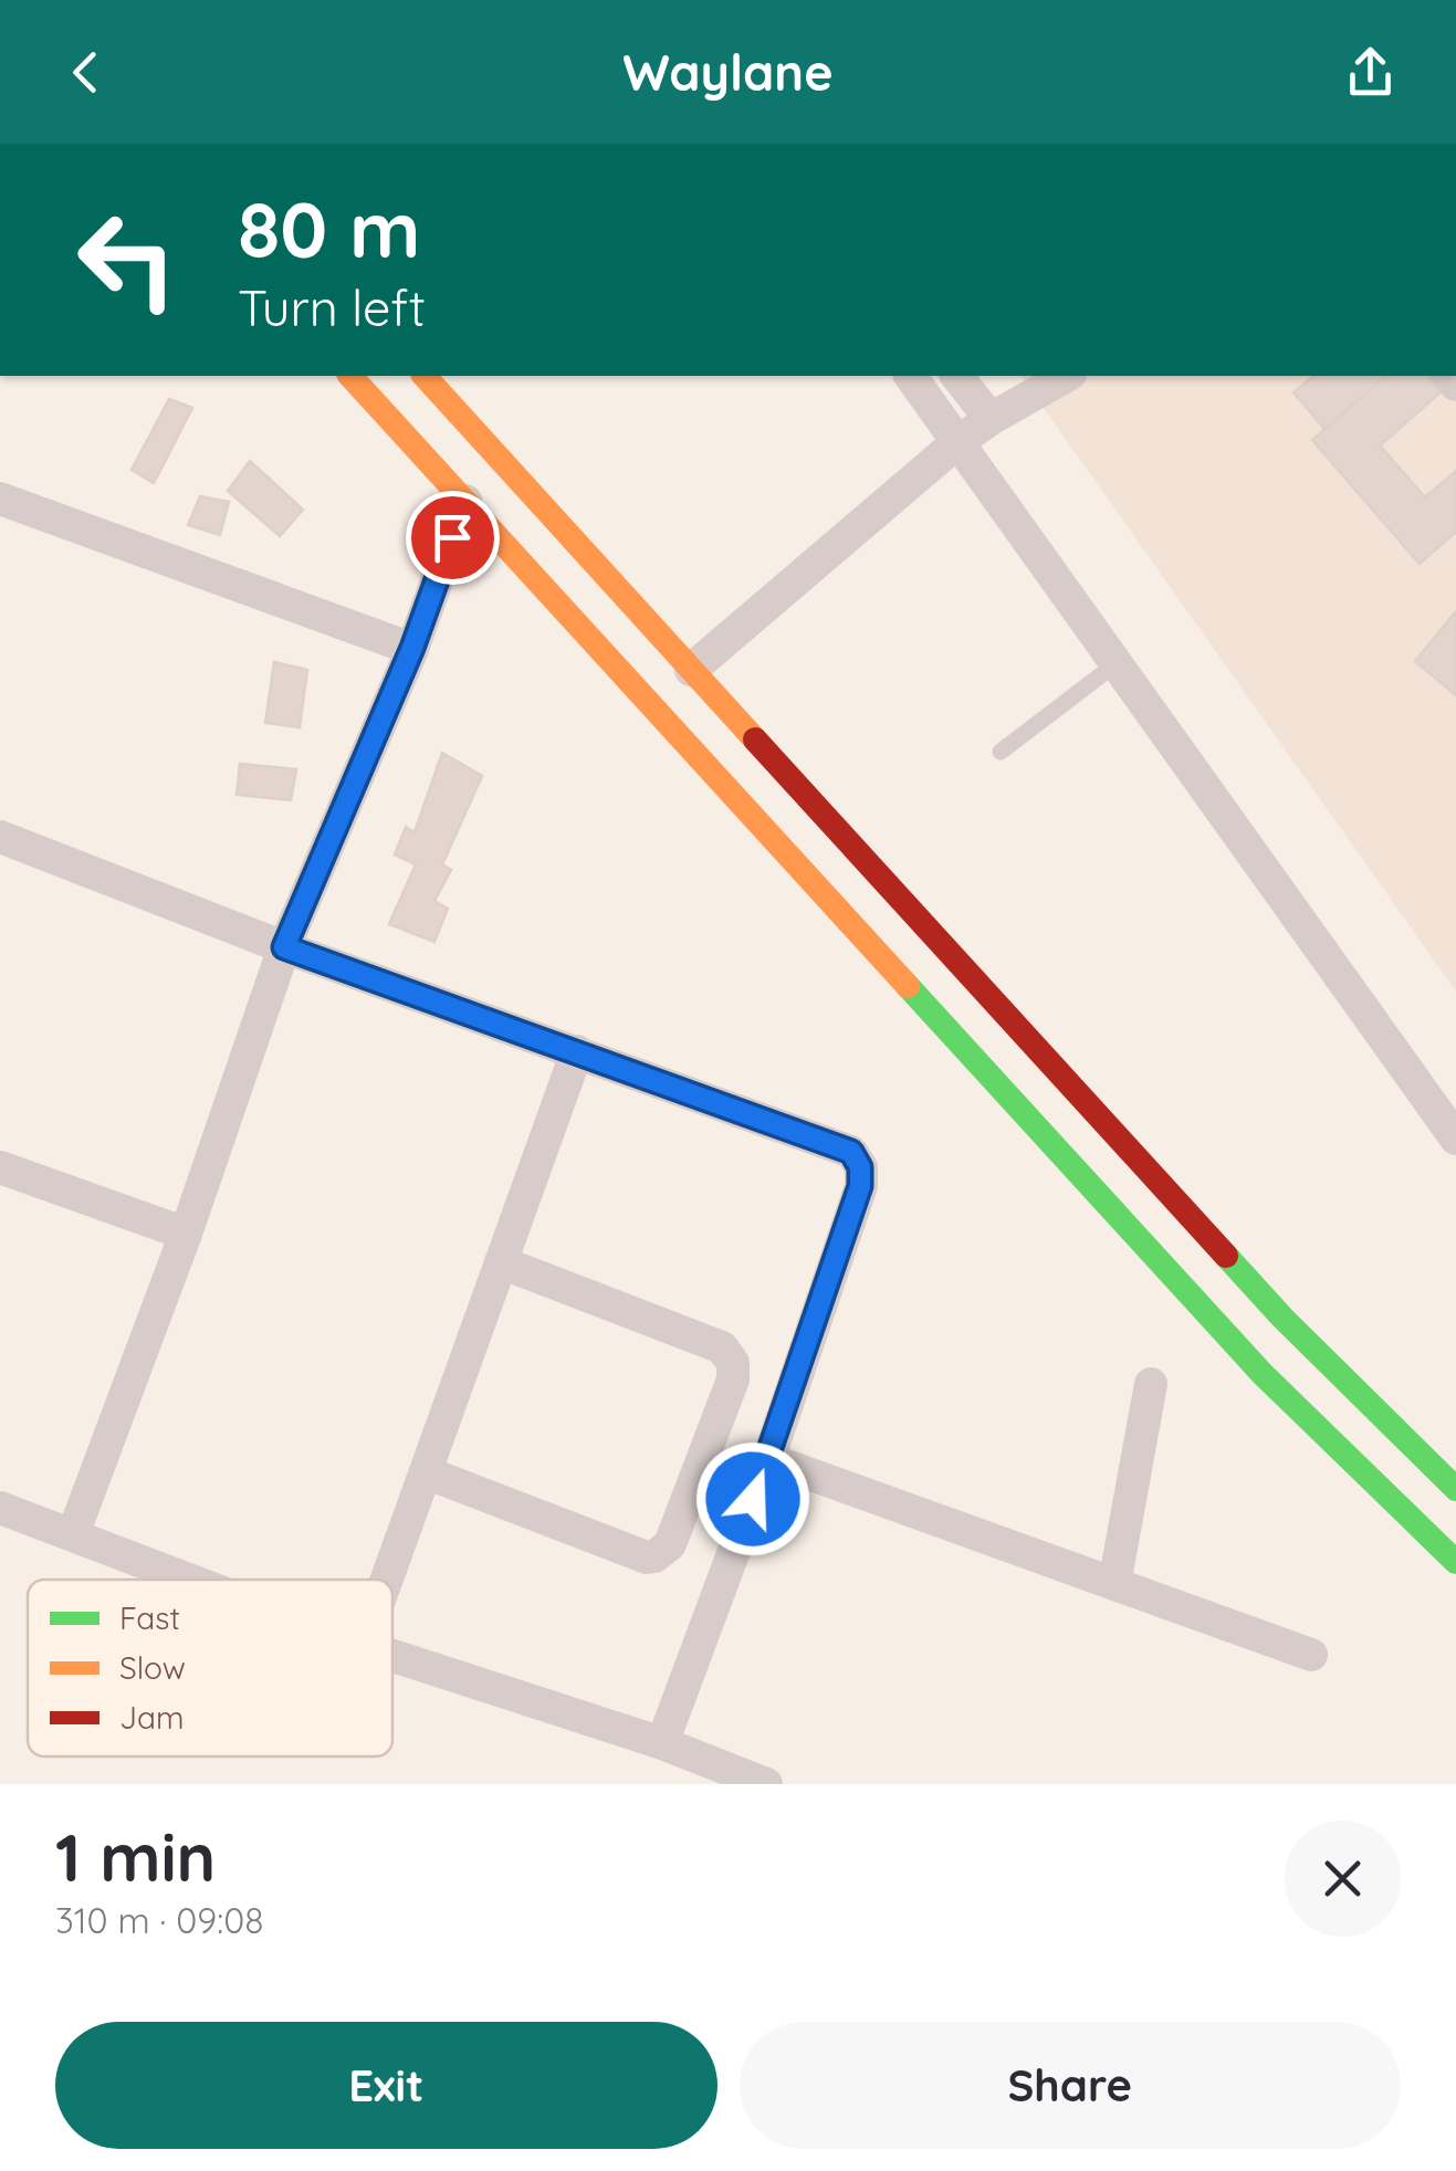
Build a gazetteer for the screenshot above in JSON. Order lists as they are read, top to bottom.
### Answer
{
  "legend": ["Fast", "Slow", "Jam"],
  "page": {
    "header": "Waylane",
    "turn": ["80 m", "Turn left"],
    "heading": ["1 min", "310 m · 09:08"],
    "buttons": ["Exit", "Share"]
  }
}
